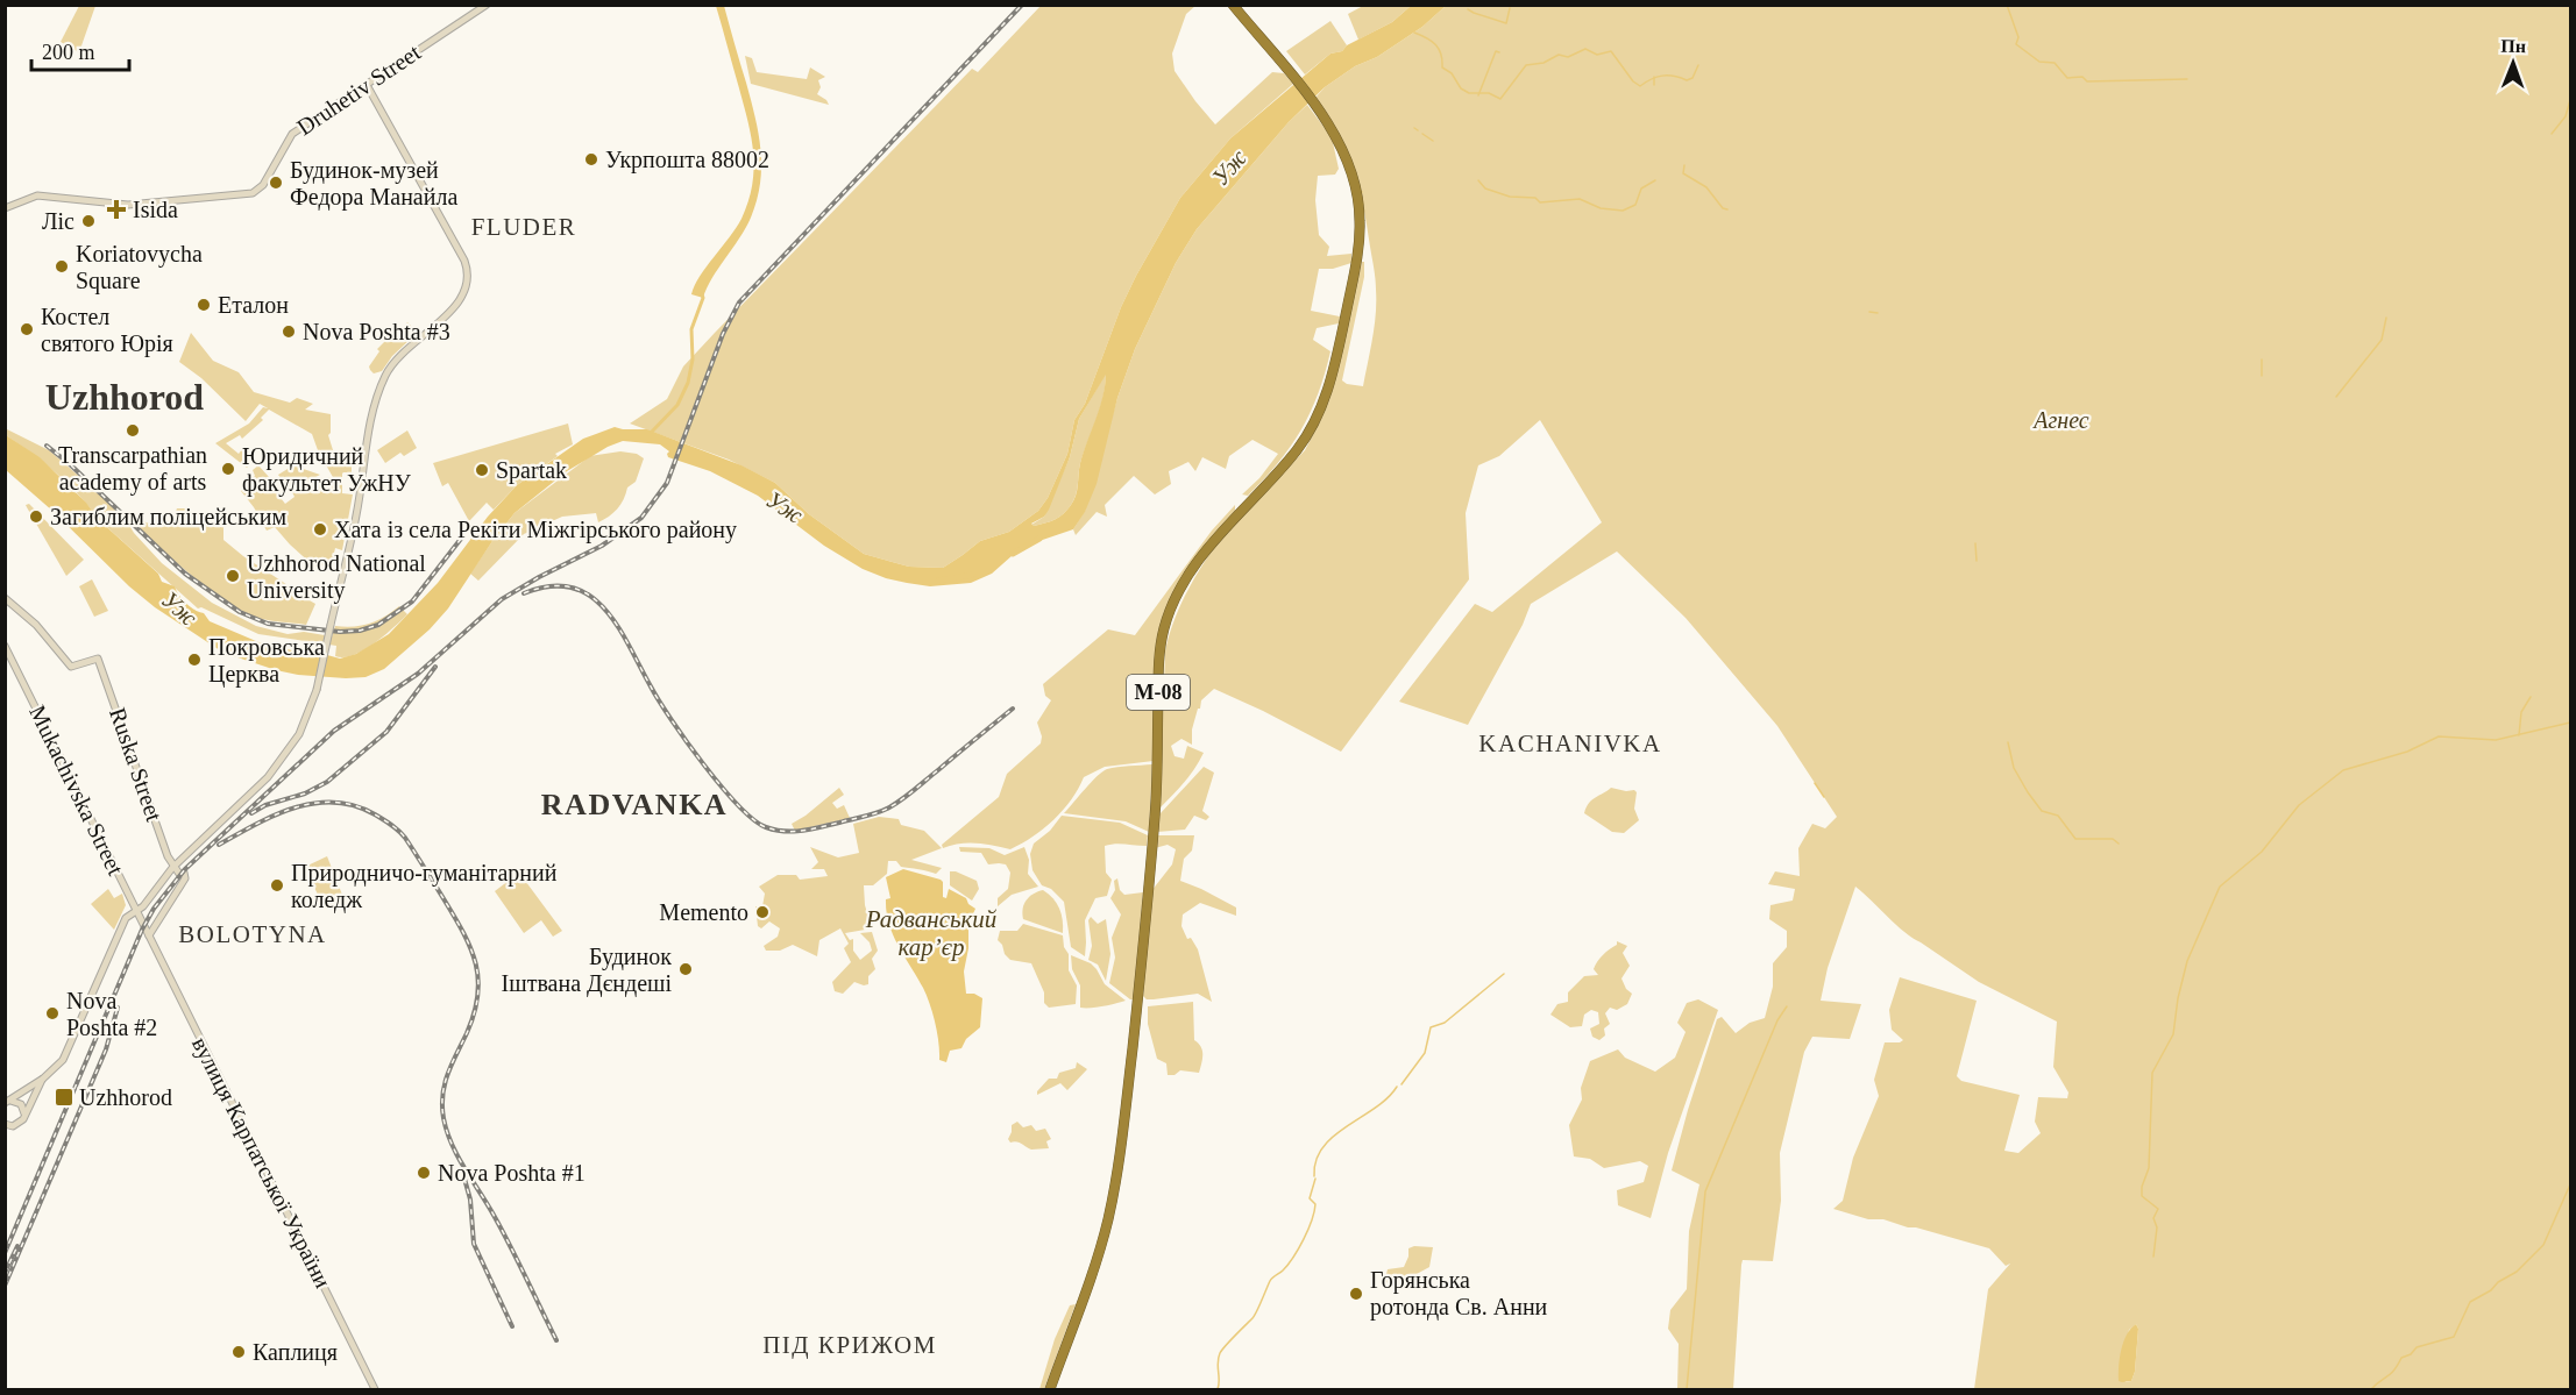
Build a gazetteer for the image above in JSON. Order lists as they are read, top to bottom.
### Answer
{
  "streets": {
    "highway": ["М-08"],
    "main road": [
      "Druhetiv Street",
      "Ruska Street",
      "Mukachivska Street",
      "вулиця Карпатської України"
    ]
  },
  "crossings": [
    ["Mukachivska Street", "вулиця Карпатської України"]
  ],
  "districts": [
    "FLUDER",
    "Uzhhorod",
    "KACHANIVKA",
    "RADVANKA",
    "BOLOTYNA",
    "ПІД КРИЖОМ"
  ],
  "water": ["Уж", "Радванський карʼєр"],
  "parks": ["Агнес"],
  "places": {
    "other": [
      "Укрпошта 88002",
      "Будинок-музей Федора Манайла",
      "Ліс",
      "Koriatovycha Square",
      "Еталон",
      "Костел святого Юрія",
      "Nova Poshta #3",
      "Transcarpathian academy of arts",
      "Юридичний факультет УжНУ",
      "Spartak",
      "Загиблим поліцейським",
      "Хата із села Рекіти Міжгірського району",
      "Uzhhorod National University",
      "Покровська Церква",
      "Природничо-гуманітарний коледж",
      "Memento",
      "Будинок Іштвана Дєндеші",
      "Nova Poshta #2",
      "Nova Poshta #1",
      "Горянська ротонда Св. Анни",
      "Каплиця"
    ],
    "health": ["Isida"],
    "transit": ["Uzhhorod"]
  },
  "scale_bar": "200 m",
  "north": "top"
}
